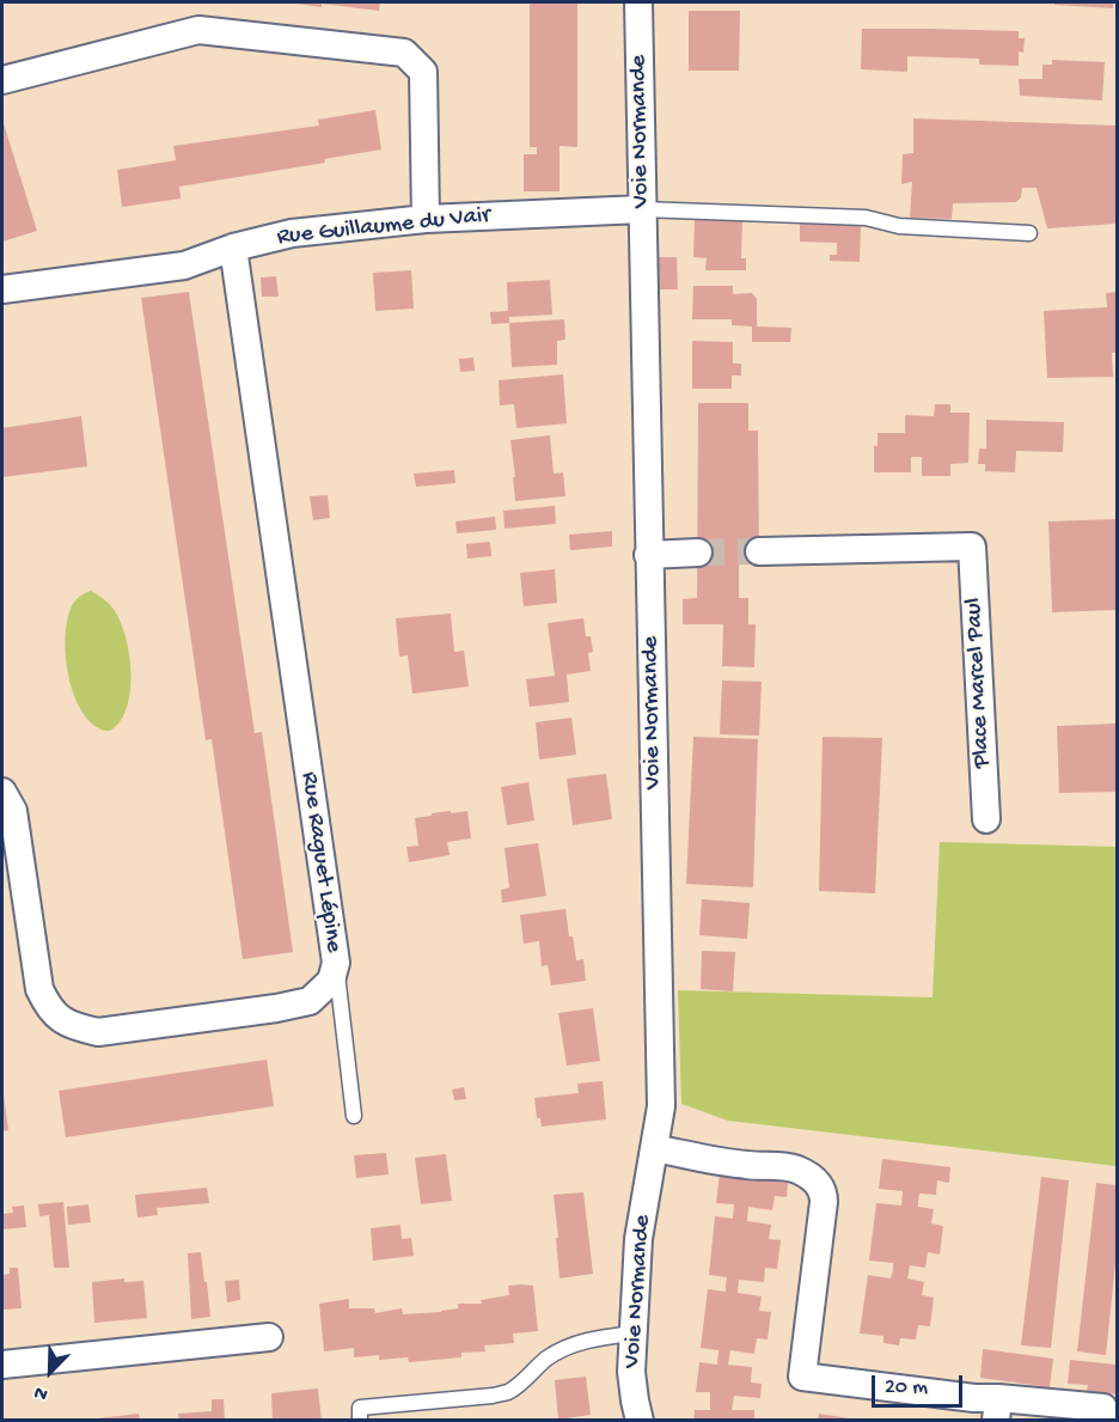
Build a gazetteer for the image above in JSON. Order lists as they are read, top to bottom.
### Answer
{
  "streets": {
    "street": [
      "Voie Normande",
      "Rue Guillaume du Vair",
      "Place Marcel Paul",
      "Rue Raguet Lépine"
    ]
  },
  "crossings": [
    ["Voie Normande", "Rue Guillaume du Vair"],
    ["Rue Guillaume du Vair", "Rue Raguet Lépine"]
  ],
  "scale_bar": "20 m",
  "north": "bottom left"
}
